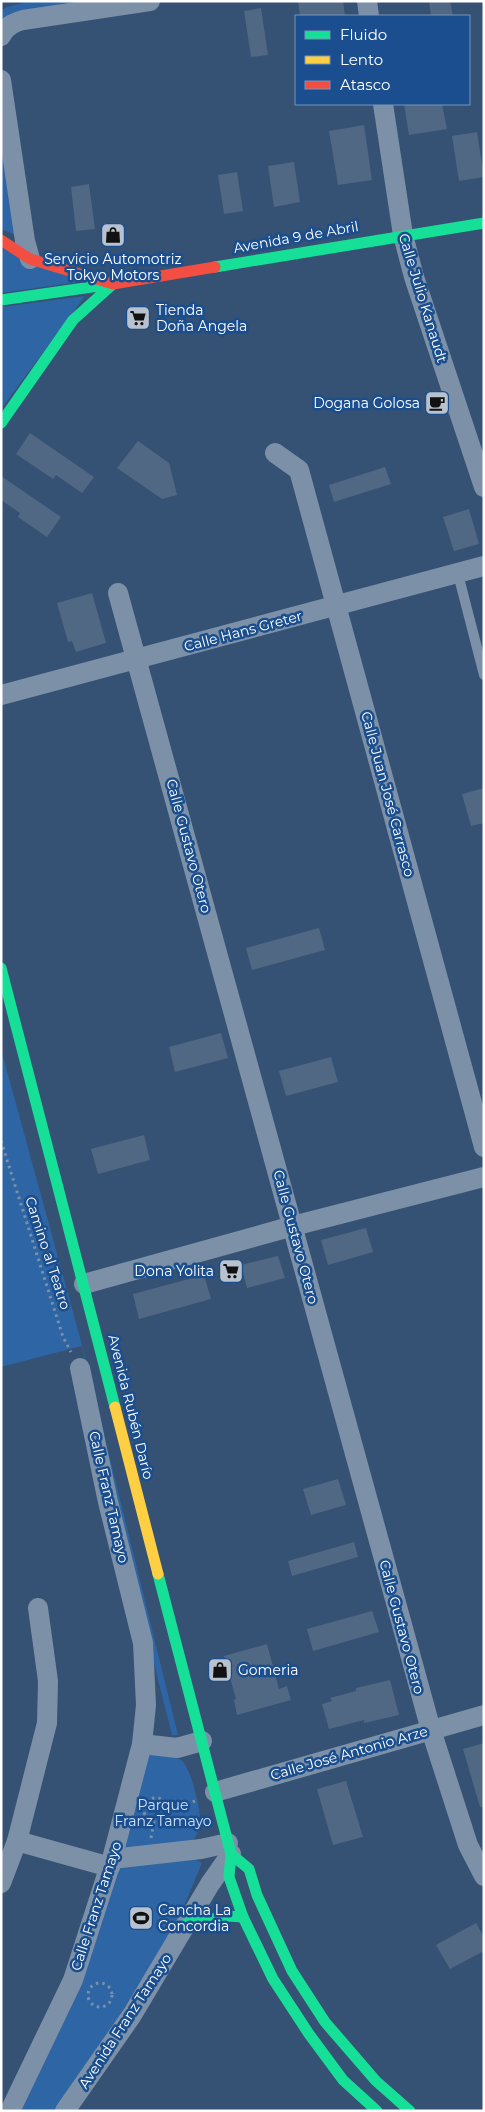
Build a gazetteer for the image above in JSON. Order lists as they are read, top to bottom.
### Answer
{
  "streets": {
    "main road": ["Avenida 9 de Abril", "Avenida Rubén Darío"],
    "street": [
      "Calle Julio Kanaudt",
      "Calle Hans Greter",
      "Calle Juan José Carrasco",
      "Calle Gustavo Otero",
      "Calle Franz Tamayo",
      "Calle José Antonio Arze",
      "Avenida Franz Tamayo"
    ],
    "path": ["Camino al Teatro"]
  },
  "crossings": [
    ["Avenida 9 de Abril", "Calle Julio Kanaudt"],
    ["Calle Hans Greter", "Calle Juan José Carrasco"],
    ["Calle Hans Greter", "Calle Gustavo Otero"],
    ["Calle Gustavo Otero", "Calle José Antonio Arze"],
    ["Camino al Teatro", "Calle Franz Tamayo"],
    ["Avenida Rubén Darío", "Calle José Antonio Arze"],
    ["Avenida Rubén Darío", "Avenida Franz Tamayo"]
  ],
  "parks": ["Parque Franz Tamayo"],
  "places": {
    "shop": ["Servicio Automotriz Tokyo Motors", "Gomeria"],
    "supermarket": ["Tienda Doña Angela", "Dona Yolita"],
    "cafe": ["Dogana Golosa"],
    "sports": ["Cancha La Concordia"]
  },
  "legend": ["Fluido", "Lento", "Atasco"]
}
